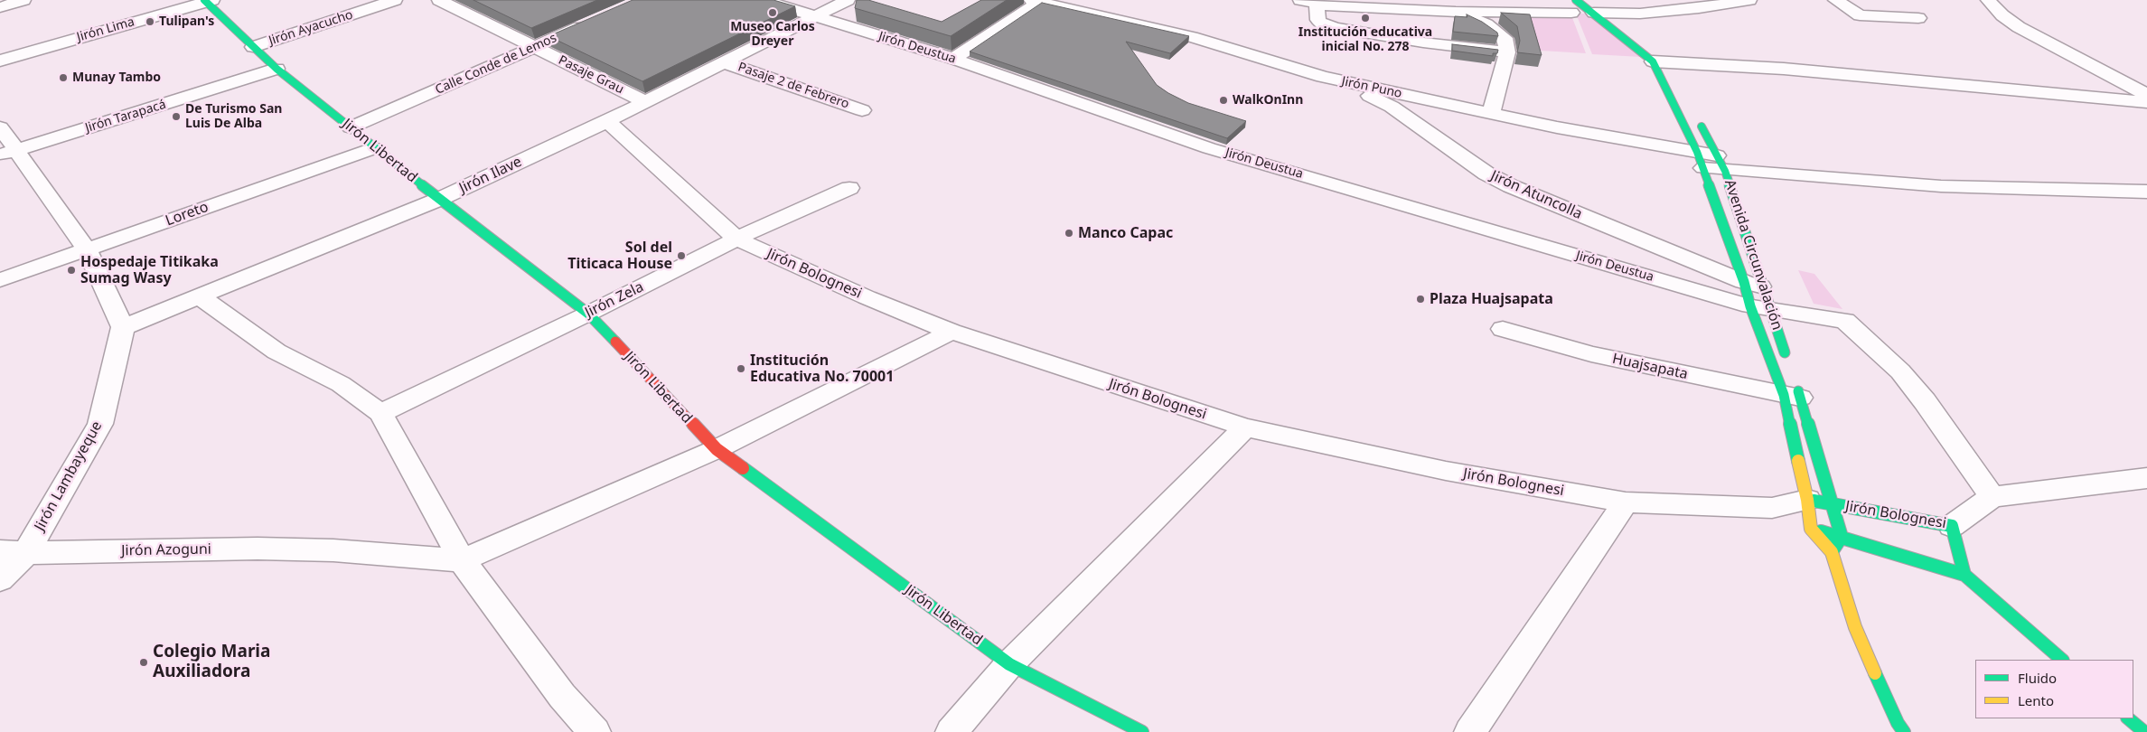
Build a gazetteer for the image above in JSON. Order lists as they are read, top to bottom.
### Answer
{
  "streets": {
    "main road": ["Jirón Libertad", "Avenida Circunvalación", "Jirón Bolognesi"],
    "street": [
      "Jirón Ayacucho",
      "Jirón Lima",
      "Jirón Deustua",
      "Calle Conde de Lemos",
      "Pasaje Grau",
      "Pasaje 2 de Febrero",
      "Jirón Puno",
      "Jirón Tarapacá",
      "Jirón Ilave",
      "Jirón Atuncolla",
      "Loreto",
      "Jirón Zela",
      "Huajsapata",
      "Jirón Lambayeque",
      "Jirón Azoguni"
    ]
  },
  "crossings": [
    ["Jirón Ayacucho", "Jirón Libertad"],
    ["Jirón Lima", "Jirón Libertad"],
    ["Jirón Deustua", "Jirón Ilave"],
    ["Jirón Deustua", "Avenida Circunvalación"],
    ["Jirón Deustua", "Jirón Bolognesi"],
    ["Calle Conde de Lemos", "Pasaje Grau"],
    ["Calle Conde de Lemos", "Jirón Libertad"],
    ["Pasaje Grau", "Jirón Ilave"],
    ["Pasaje 2 de Febrero", "Jirón Ilave"],
    ["Jirón Puno", "Jirón Atuncolla"],
    ["Jirón Puno", "Avenida Circunvalación"],
    ["Jirón Tarapacá", "Jirón Libertad"],
    ["Jirón Libertad", "Jirón Ilave"],
    ["Jirón Libertad", "Loreto"],
    ["Jirón Libertad", "Jirón Zela"],
    ["Jirón Ilave", "Jirón Bolognesi"],
    ["Jirón Ilave", "Jirón Lambayeque"],
    ["Jirón Atuncolla", "Avenida Circunvalación"],
    ["Avenida Circunvalación", "Jirón Bolognesi"],
    ["Avenida Circunvalación", "Huajsapata"],
    ["Jirón Bolognesi", "Jirón Zela"],
    ["Jirón Lambayeque", "Jirón Azoguni"]
  ],
  "places": [
    "Museo Carlos Dreyer",
    "Institución educativa inicial No. 278",
    "Tulipan's",
    "Munay Tambo",
    "WalkOnInn",
    "De Turismo San Luis De Alba",
    "Manco Capac",
    "Sol del Titicaca House",
    "Hospedaje Titikaka Sumag Wasy",
    "Plaza Huajsapata",
    "Institución Educativa No. 70001",
    "Colegio Maria Auxiliadora"
  ],
  "legend": ["Fluido", "Lento"]
}
